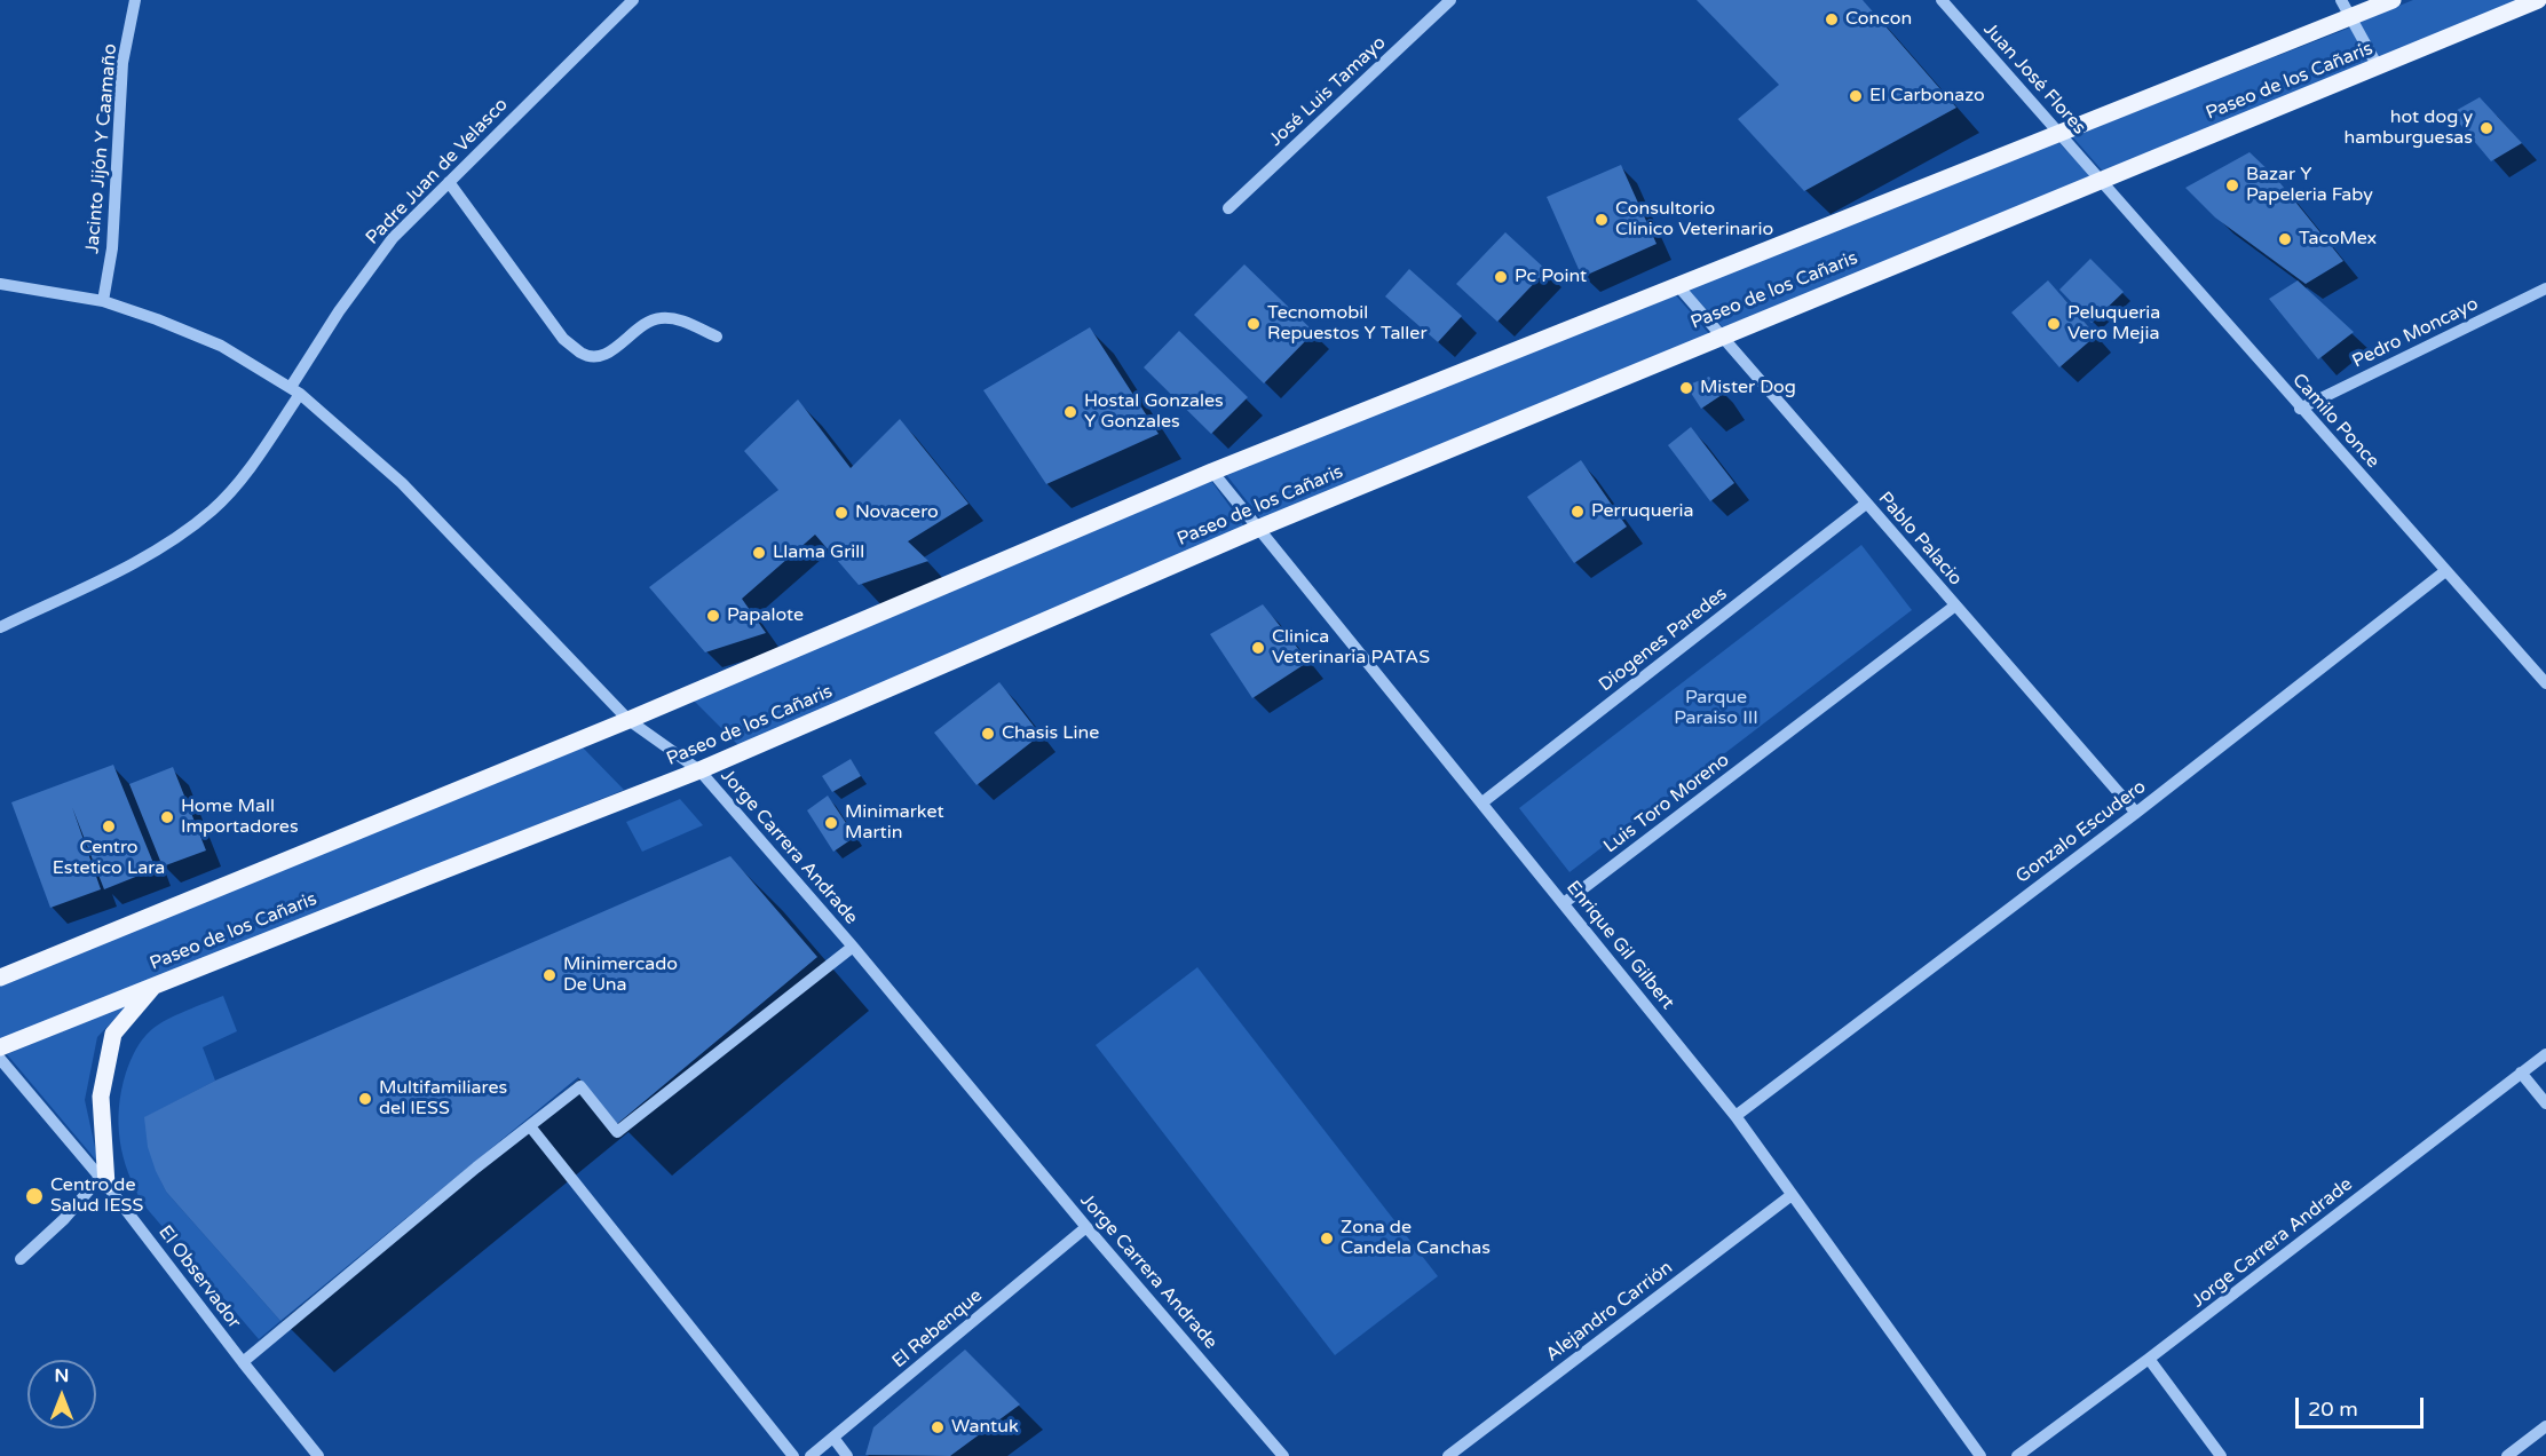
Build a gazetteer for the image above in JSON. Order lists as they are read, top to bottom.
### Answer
{
  "streets": {
    "main road": ["Paseo de los Cañaris"],
    "street": [
      "Juan José Flores",
      "José Luis Tamayo",
      "Jacinto Jijón Y Caamaño",
      "Padre Juan de Velasco",
      "Pedro Moncayo",
      "Camilo Ponce",
      "Pablo Palacio",
      "Diogenes Paredes",
      "Luis Toro Moreno",
      "Gonzalo Escudero",
      "Jorge Carrera Andrade",
      "Enrique Gil Gilbert",
      "El Observador",
      "Alejandro Carrión",
      "El Rebenque"
    ]
  },
  "crossings": [
    ["Juan José Flores", "Paseo de los Cañaris"],
    ["Juan José Flores", "Camilo Ponce"],
    ["Paseo de los Cañaris", "Camilo Ponce"],
    ["Paseo de los Cañaris", "Pablo Palacio"],
    ["Paseo de los Cañaris", "Jorge Carrera Andrade"],
    ["Paseo de los Cañaris", "Enrique Gil Gilbert"],
    ["Jacinto Jijón Y Caamaño", "Jorge Carrera Andrade"],
    ["Padre Juan de Velasco", "Jorge Carrera Andrade"],
    ["Pedro Moncayo", "Camilo Ponce"],
    ["Camilo Ponce", "Gonzalo Escudero"],
    ["Pablo Palacio", "Diogenes Paredes"],
    ["Pablo Palacio", "Luis Toro Moreno"],
    ["Pablo Palacio", "Gonzalo Escudero"],
    ["Diogenes Paredes", "Enrique Gil Gilbert"],
    ["Luis Toro Moreno", "Enrique Gil Gilbert"],
    ["Gonzalo Escudero", "Enrique Gil Gilbert"],
    ["Jorge Carrera Andrade", "El Rebenque"],
    ["Enrique Gil Gilbert", "Alejandro Carrión"]
  ],
  "parks": ["Parque Paraiso III"],
  "places": [
    "Concon",
    "El Carbonazo",
    "hot dog y hamburguesas",
    "Bazar Y Papeleria Faby",
    "Consultorio Clinico Veterinario",
    "TacoMex",
    "Pc Point",
    "Tecnomobil Repuestos Y Taller",
    "Peluqueria Vero Mejia",
    "Mister Dog",
    "Hostal Gonzales Y Gonzales",
    "Perruqueria",
    "Novacero",
    "Llama Grill",
    "Papalote",
    "Clinica Veterinaria PATAS",
    "Chasis Line",
    "Home Mall Importadores",
    "Minimarket Martin",
    "Centro Estetico Lara",
    "Minimercado De Una",
    "Multifamiliares del IESS",
    "Centro de Salud IESS",
    "Zona de Candela Canchas",
    "Wantuk"
  ],
  "scale_bar": "20 m",
  "north": "top"
}
